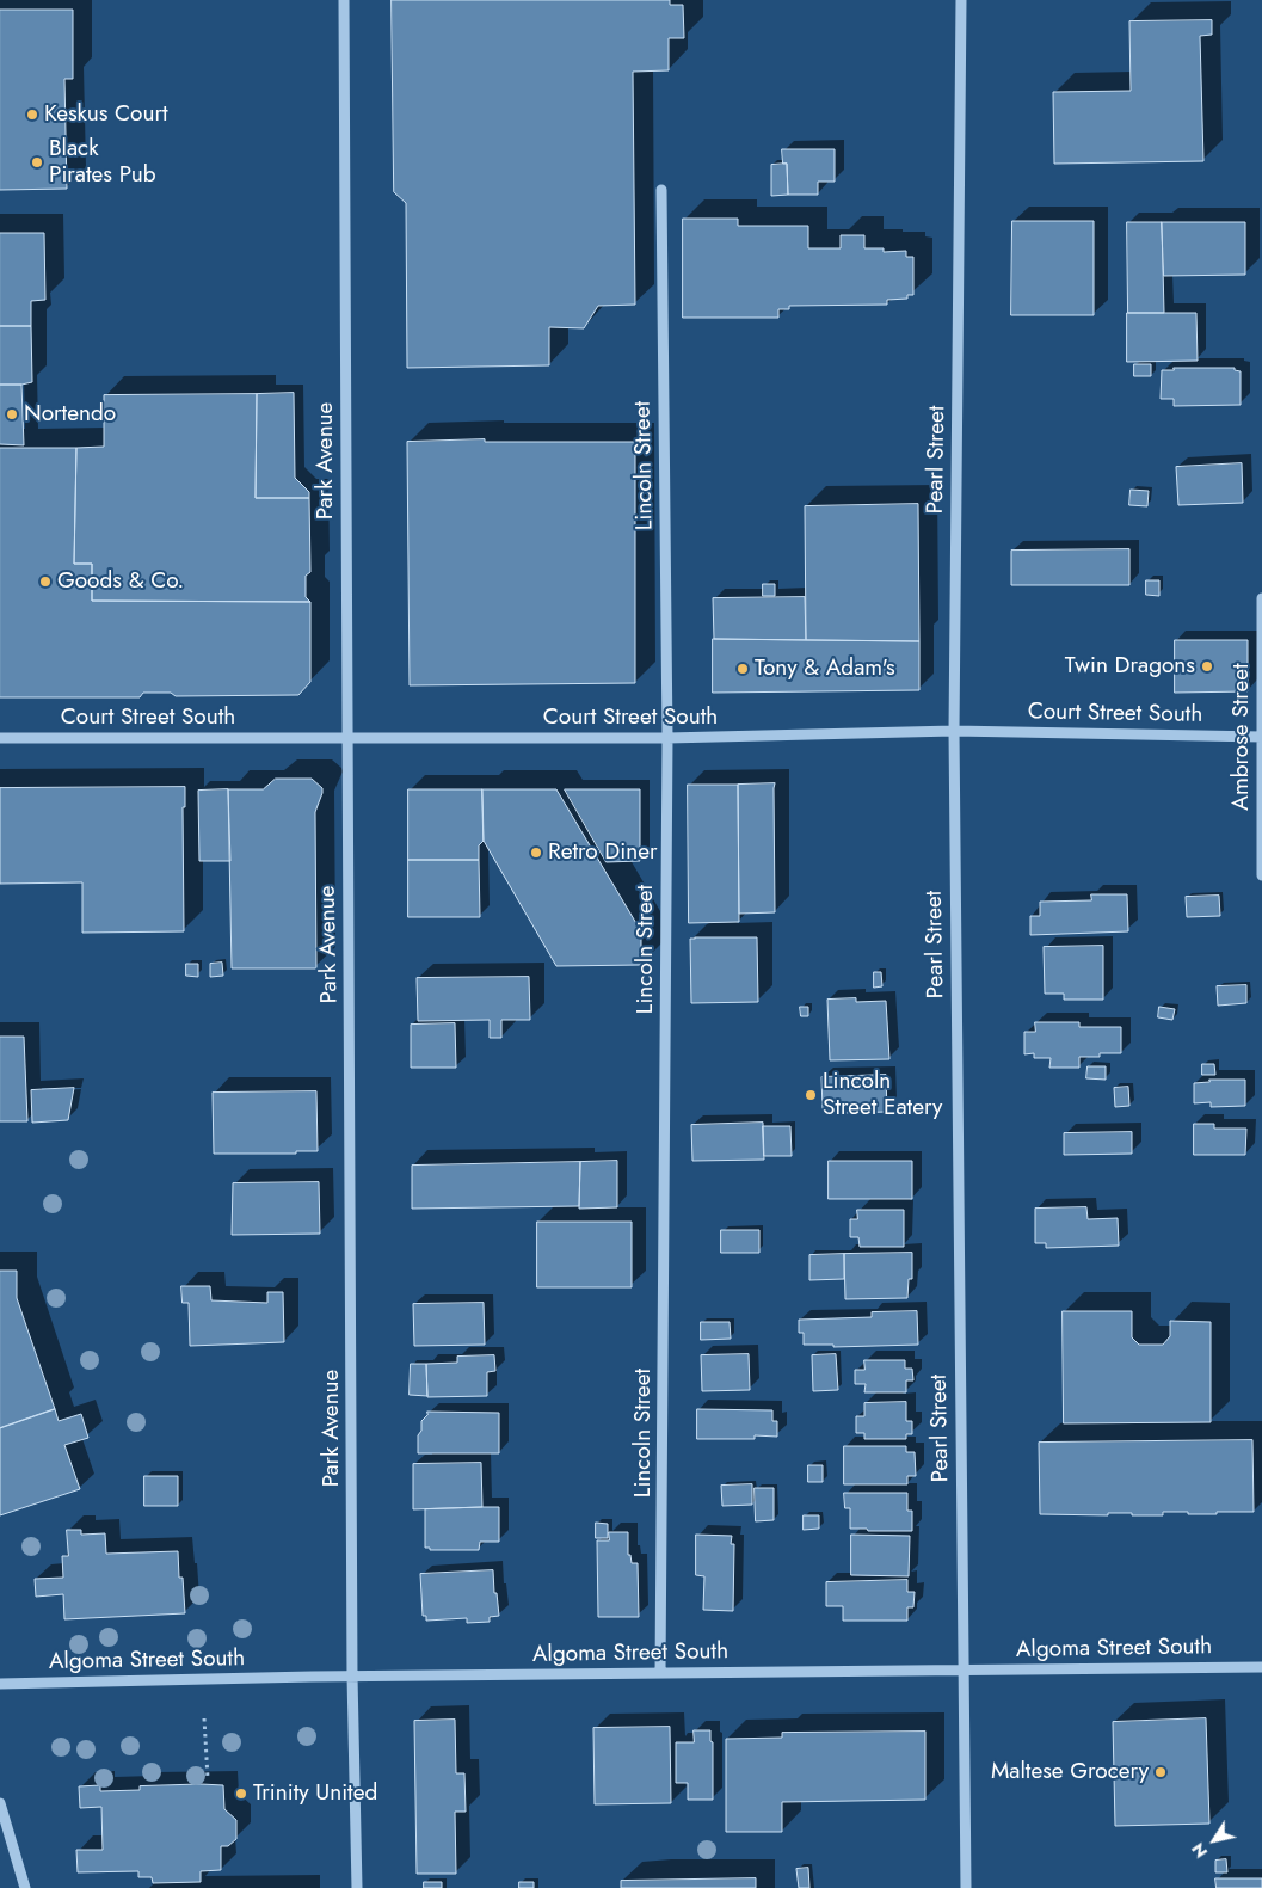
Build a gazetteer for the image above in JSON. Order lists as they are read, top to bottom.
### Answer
{
  "streets": {
    "street": [
      "Pearl Street",
      "Park Avenue",
      "Lincoln Street",
      "Court Street South",
      "Ambrose Street",
      "Algoma Street South"
    ]
  },
  "crossings": [
    ["Pearl Street", "Court Street South"],
    ["Pearl Street", "Algoma Street South"],
    ["Park Avenue", "Court Street South"],
    ["Park Avenue", "Algoma Street South"],
    ["Lincoln Street", "Court Street South"],
    ["Lincoln Street", "Algoma Street South"],
    ["Court Street South", "Ambrose Street"]
  ],
  "places": [
    "Keskus Court",
    "Black Pirates Pub",
    "Nortendo",
    "Goods & Co.",
    "Twin Dragons",
    "Tony & Adam's",
    "Retro Diner",
    "Lincoln Street Eatery",
    "Maltese Grocery",
    "Trinity United"
  ],
  "north": "bottom left"
}
